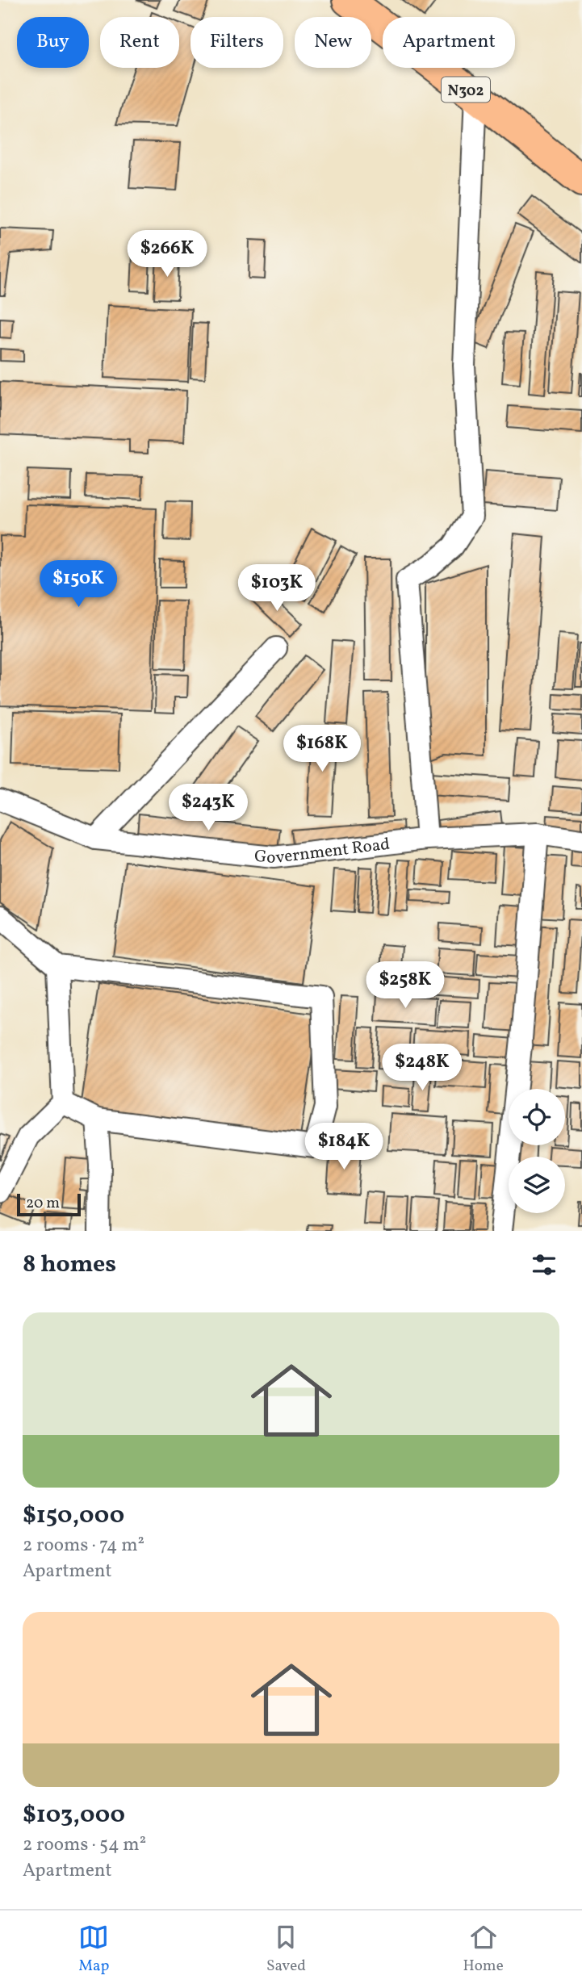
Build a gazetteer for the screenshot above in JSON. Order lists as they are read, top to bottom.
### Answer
{
  "streets": {
    "highway": ["N302"],
    "street": ["Government Road"]
  },
  "scale_bar": "20 m",
  "page": {
    "chip": [
      "Buy",
      "Rent",
      "Filters",
      "New",
      "Apartment"
    ],
    "price": [
      "$266K",
      "$150K",
      "$103K",
      "$168K",
      "$243K",
      "$258K",
      "$248K",
      "$184K"
    ],
    "scale": "20 m",
    "heading": "8 homes",
    "list": [
      {
        "name": "$150,000",
        "note": "2 rooms · 74 m² · Apartment"
      },
      {
        "name": "$103,000",
        "note": "2 rooms · 54 m² · Apartment"
      }
    ],
    "tabs": ["Map", "Saved", "Home"]
  }
}
